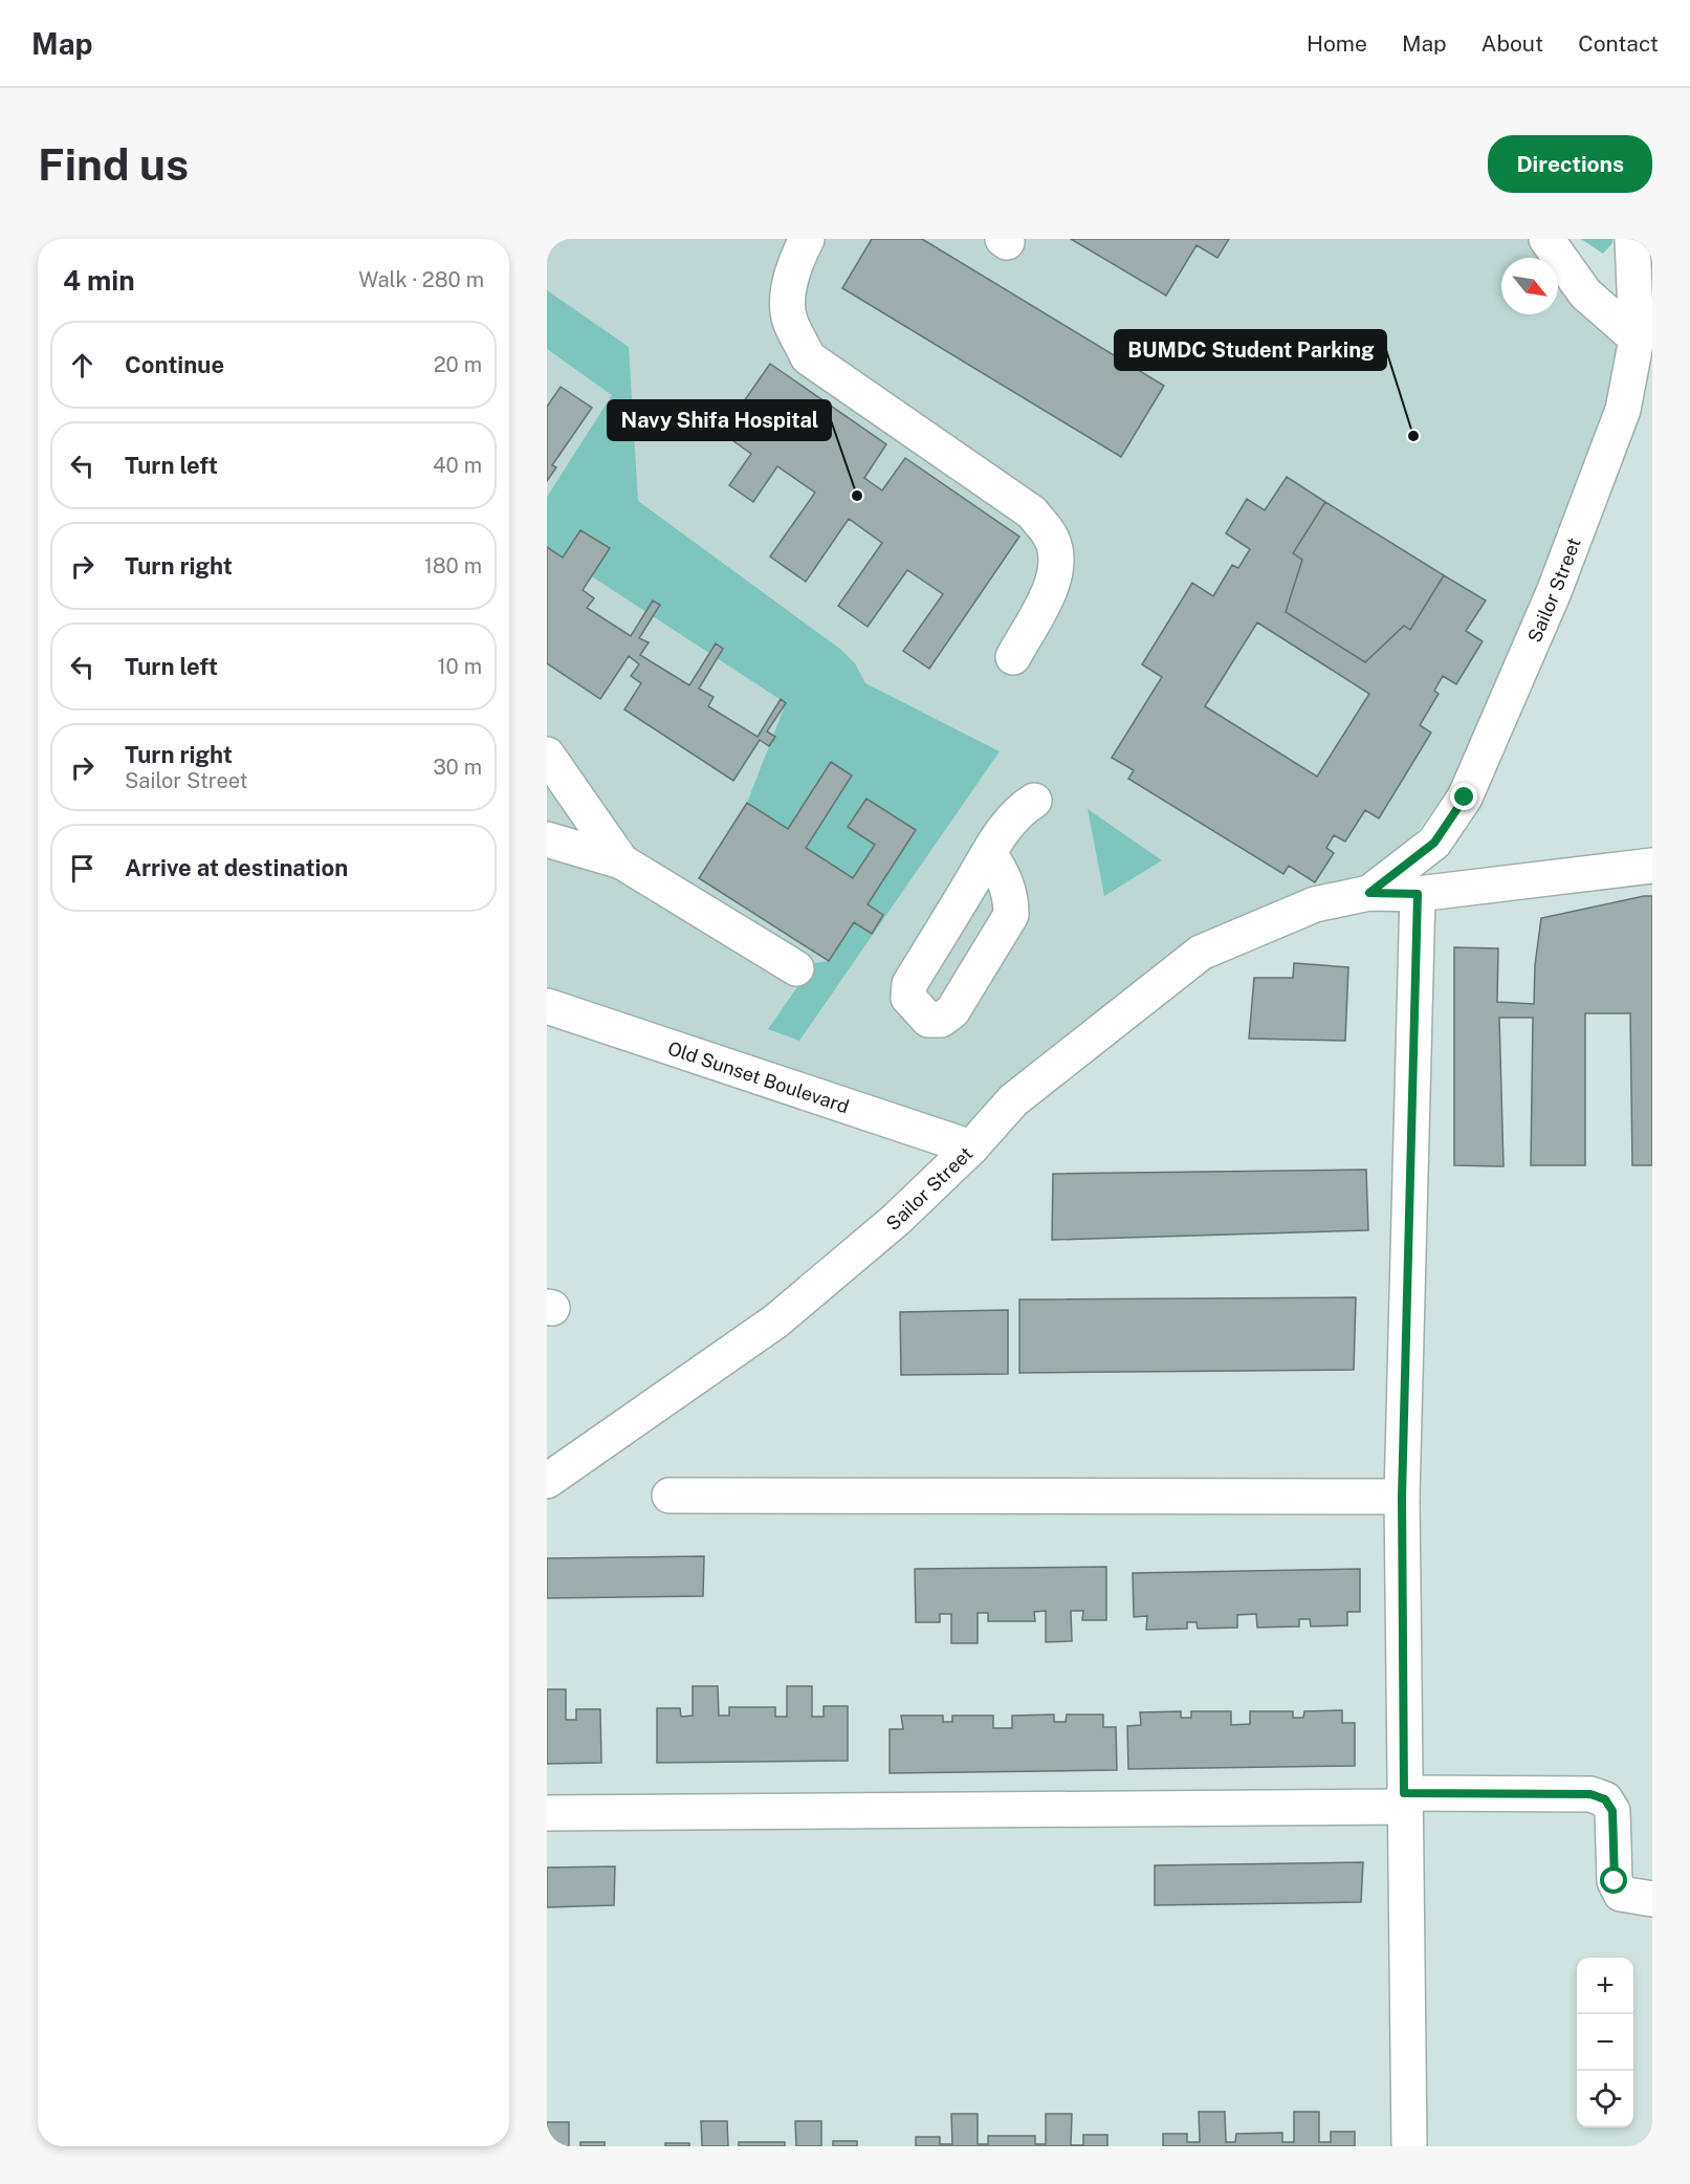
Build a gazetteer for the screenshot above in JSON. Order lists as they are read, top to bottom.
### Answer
{
  "streets": {
    "street": ["Sailor Street", "Old Sunset Boulevard"]
  },
  "crossings": [
    ["Sailor Street", "Old Sunset Boulevard"]
  ],
  "places": ["BUMDC Student Parking", "Navy Shifa Hospital"],
  "north": "bottom right",
  "page": {
    "header": "Map",
    "nav": [
      "Home",
      "Map",
      "About",
      "Contact"
    ],
    "buttons": "Directions",
    "title": "Find us",
    "heading": ["4 min", "Walk · 280 m"],
    "list": [
      ["Continue", "20 m"],
      ["Turn left", "40 m"],
      ["Turn right", "180 m"],
      ["Turn left", "10 m"],
      ["Turn right", "Sailor Street", "30 m"],
      "Arrive at destination"
    ],
    "map_buttons": ["+", "−"]
  }
}
